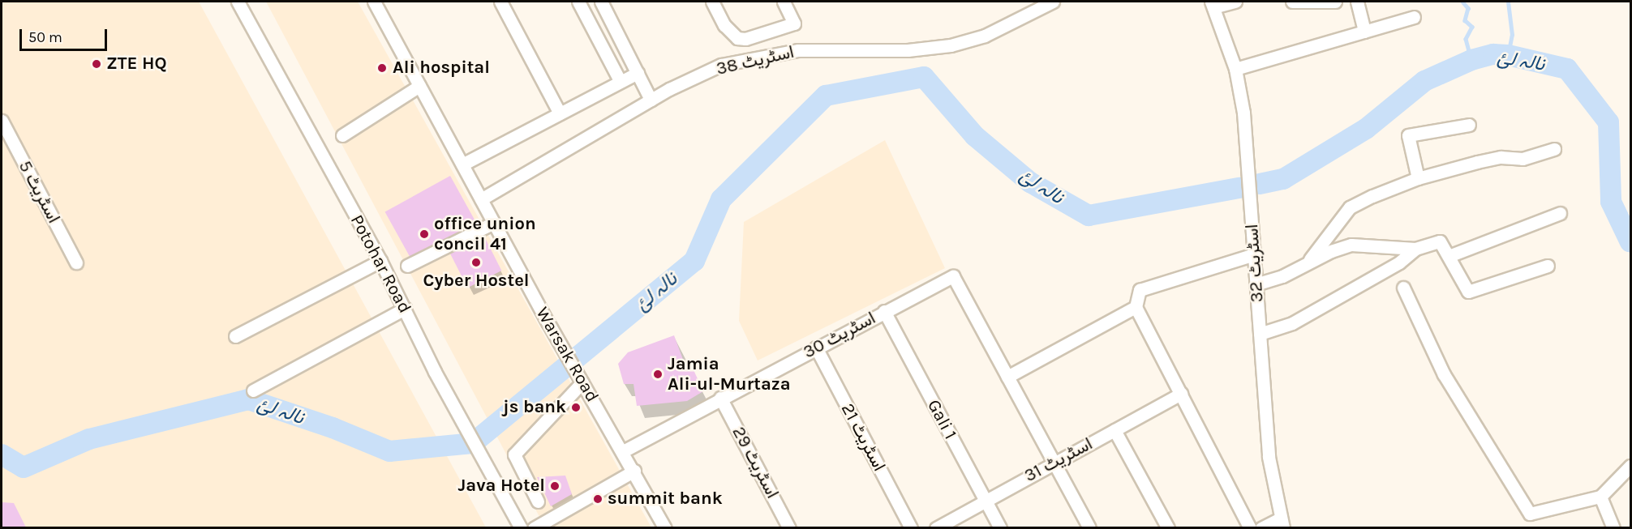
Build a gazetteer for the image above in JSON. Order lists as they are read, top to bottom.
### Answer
{
  "streets": {
    "street": [
      "اسٹریٹ 38",
      "اسٹریٹ 5",
      "اسٹریٹ 32",
      "Potohar Road",
      "اسٹریٹ 30",
      "Warsak Road",
      "Gali 1",
      "اسٹریٹ 21",
      "اسٹریٹ 31",
      "اسٹریٹ 29"
    ]
  },
  "crossings": [
    ["اسٹریٹ 38", "Warsak Road"],
    ["اسٹریٹ 30", "Warsak Road"],
    ["اسٹریٹ 30", "Gali 1"],
    ["اسٹریٹ 30", "اسٹریٹ 21"],
    ["اسٹریٹ 30", "اسٹریٹ 29"],
    ["Gali 1", "اسٹریٹ 31"]
  ],
  "water": ["نالہ لئ"],
  "places": [
    "ZTE HQ",
    "Ali hospital",
    "office union concil 41",
    "Cyber Hostel",
    "Jamia Ali-ul-Murtaza",
    "js bank",
    "Java Hotel",
    "summit bank"
  ],
  "scale_bar": "50 m"
}
